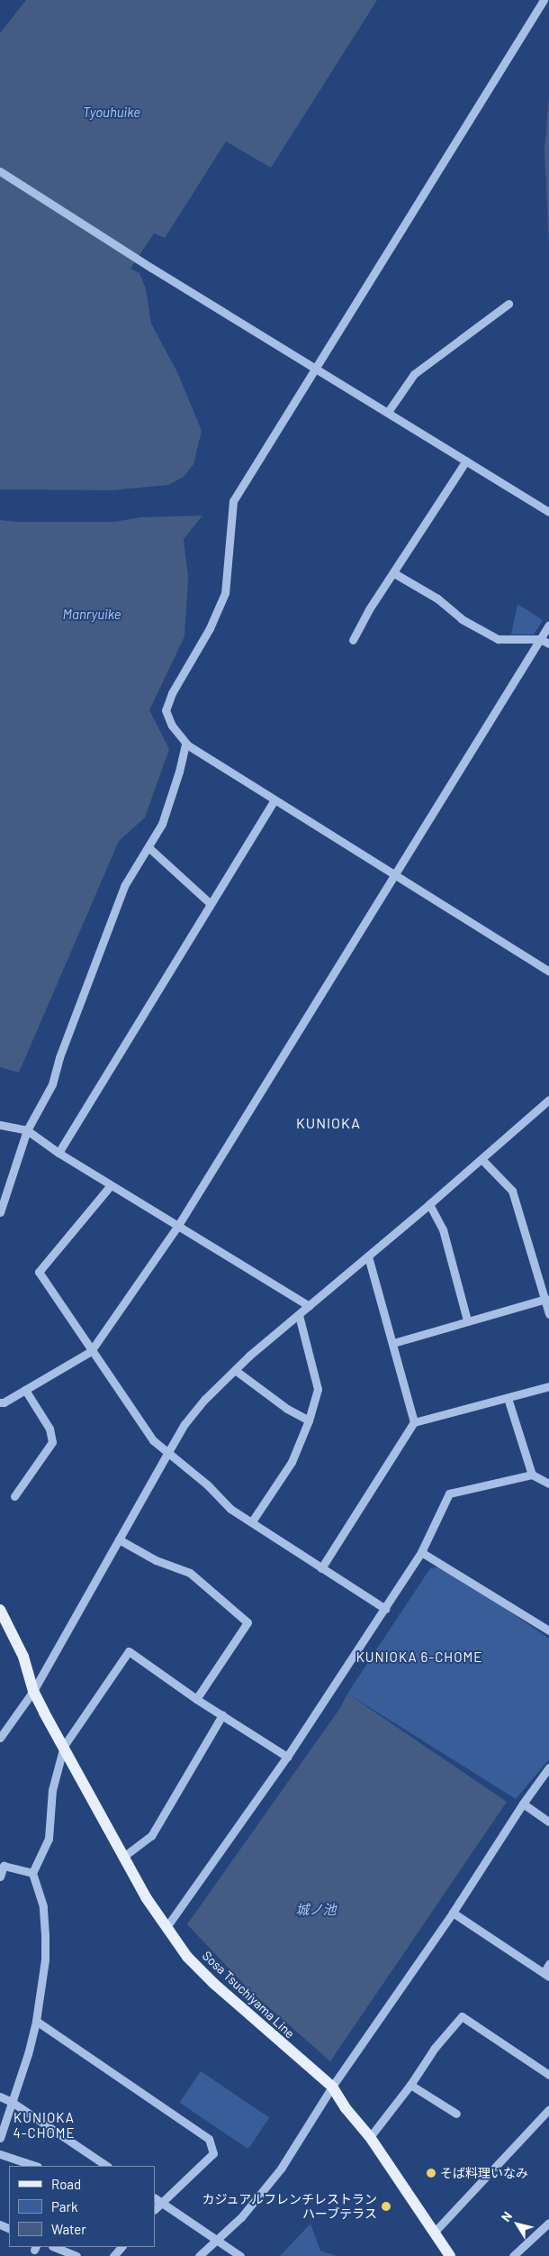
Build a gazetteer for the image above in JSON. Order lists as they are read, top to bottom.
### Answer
{
  "streets": {
    "main road": ["Sosa Tsuchiyama Line"]
  },
  "districts": ["KUNIOKA", "KUNIOKA 6-CHOME", "KUNIOKA 4-CHOME"],
  "water": ["Tyouhuike", "Manryuike", "城ノ池"],
  "places": ["そば料理いなみ", "カジュアルフレンチレストラン ハーブテラス"],
  "legend": ["Road", "Park", "Water"],
  "north": "top left"
}
